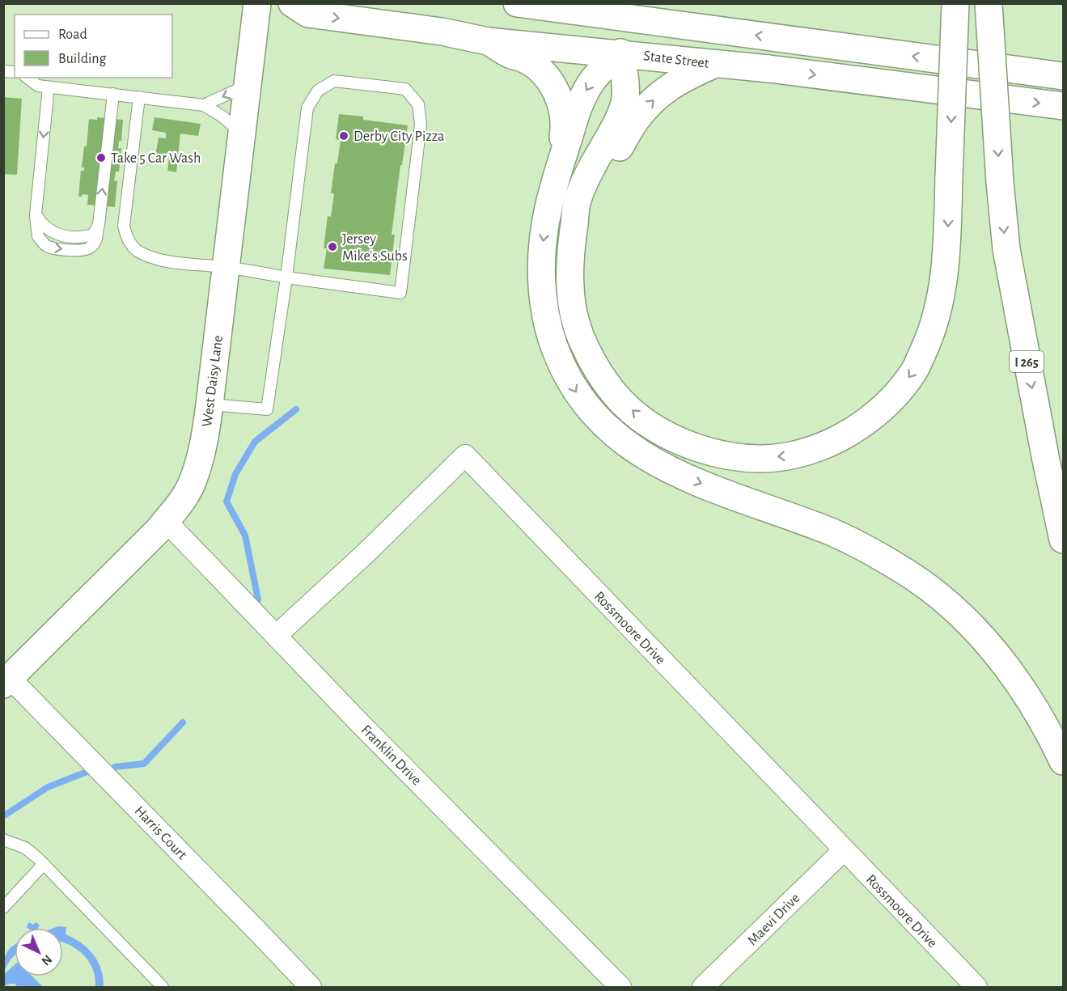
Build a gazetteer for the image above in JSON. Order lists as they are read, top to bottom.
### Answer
{
  "streets": {
    "main road": ["State Street", "I 265", "West Daisy Lane"],
    "street": [
      "Rossmoore Drive",
      "Franklin Drive",
      "Harris Court",
      "Maevi Drive"
    ]
  },
  "crossings": [
    ["West Daisy Lane", "Franklin Drive"],
    ["West Daisy Lane", "Harris Court"],
    ["Rossmoore Drive", "Franklin Drive"],
    ["Rossmoore Drive", "Maevi Drive"]
  ],
  "places": ["Derby City Pizza", "Take 5 Car Wash", "Jersey Mike's Subs"],
  "legend": ["Road", "Building"],
  "north": "bottom right"
}
